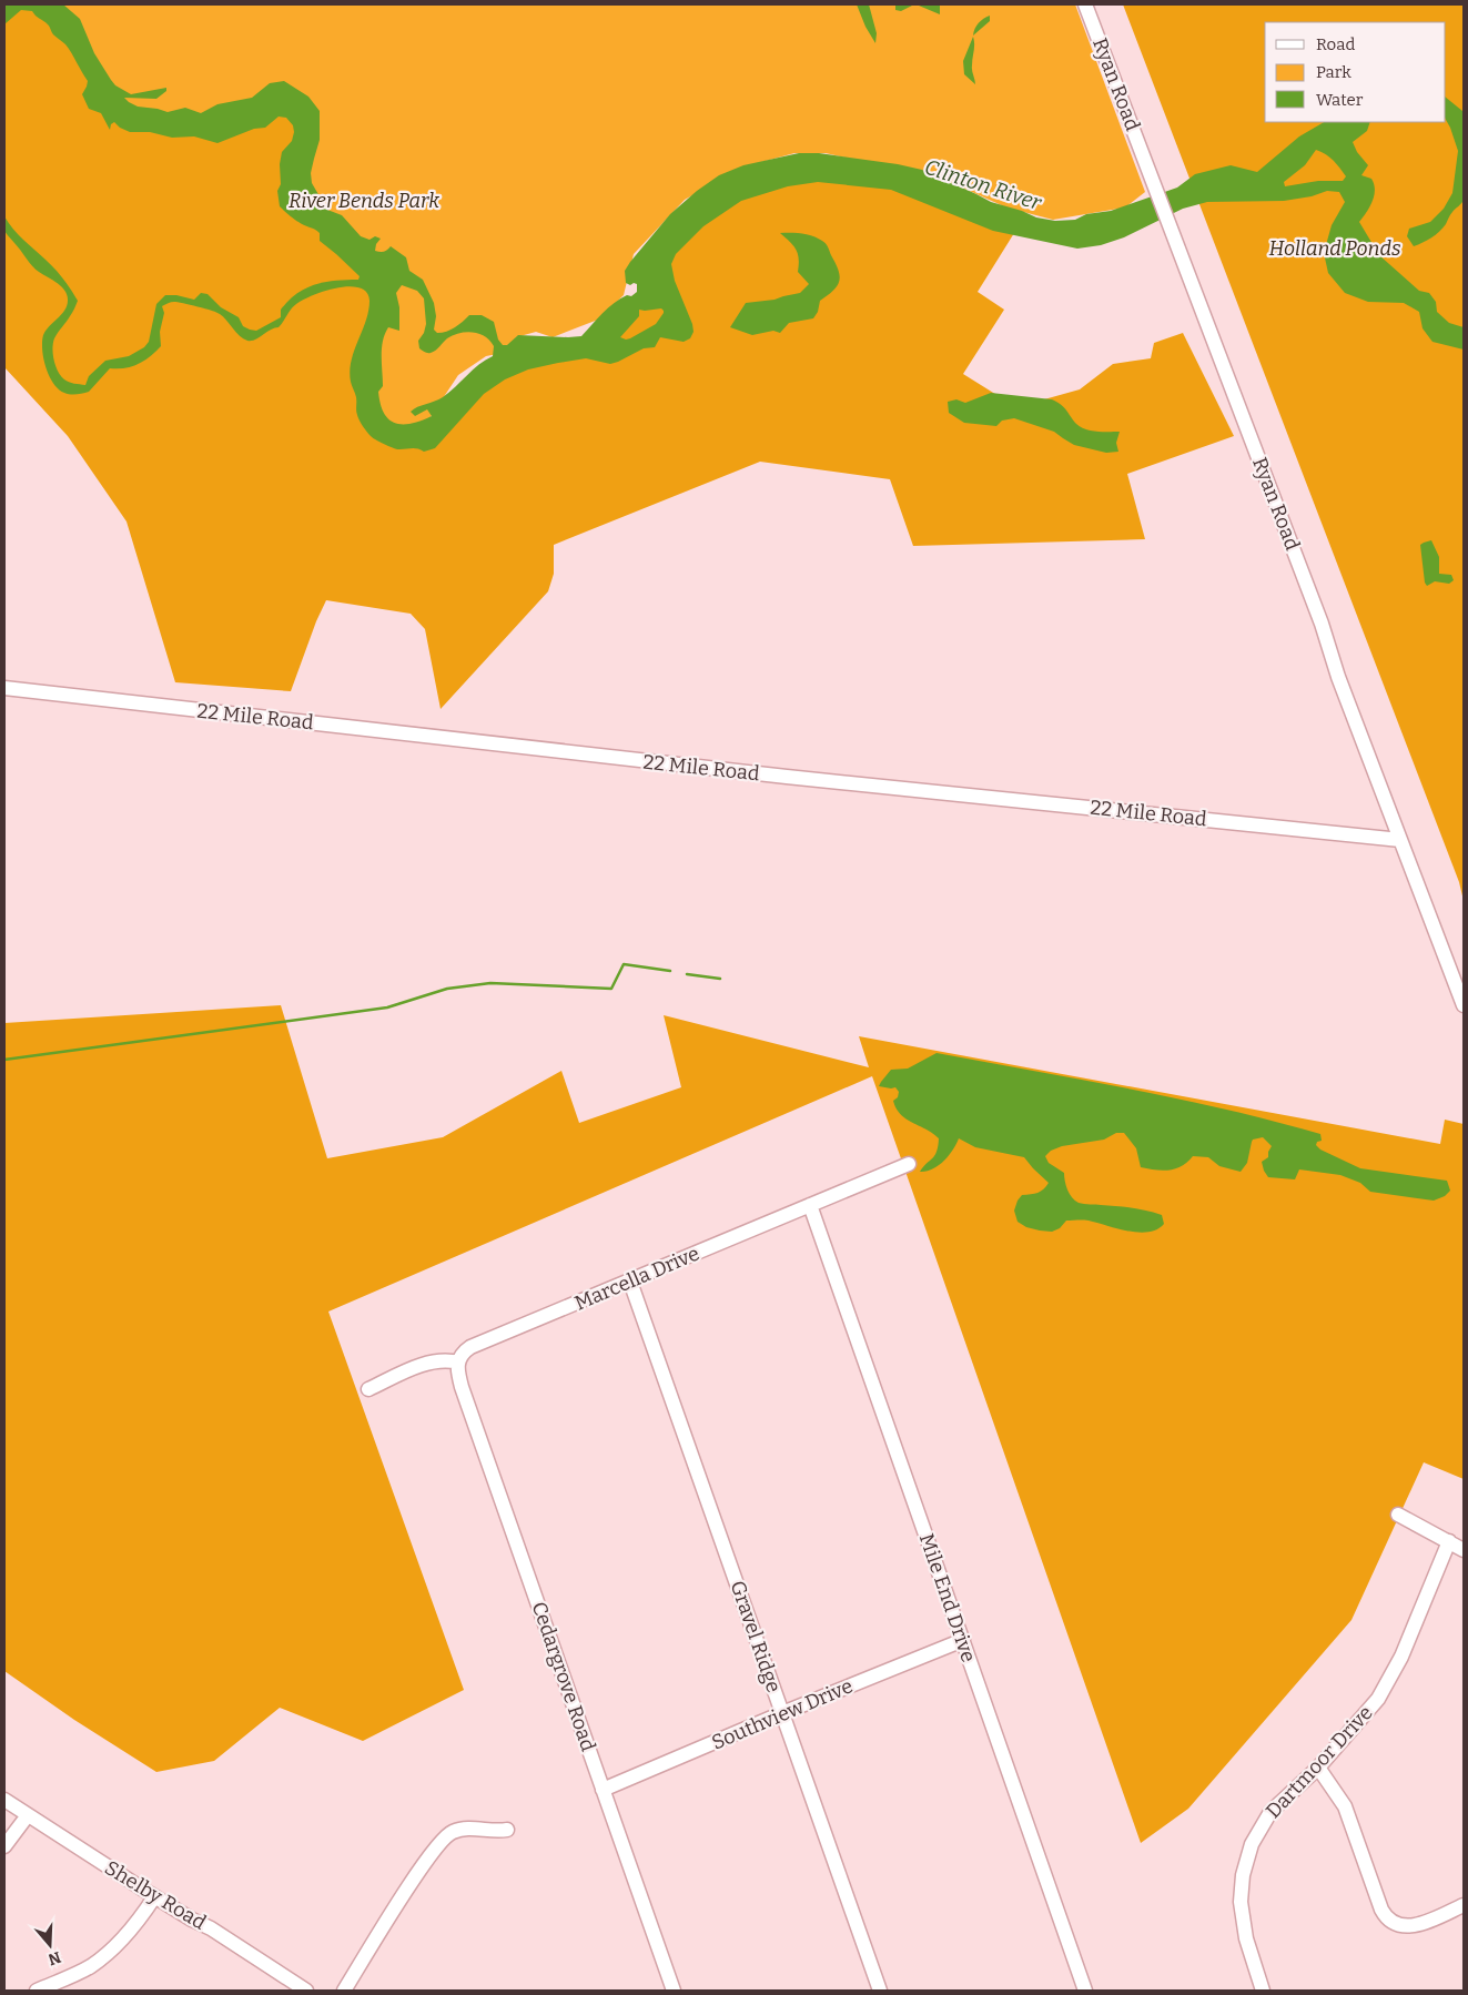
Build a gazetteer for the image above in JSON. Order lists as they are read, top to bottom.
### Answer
{
  "streets": {
    "street": [
      "Ryan Road",
      "22 Mile Road",
      "Marcella Drive",
      "Mile End Drive",
      "Gravel Ridge",
      "Cedargrove Road",
      "Southview Drive",
      "Dartmoor Drive",
      "Shelby Road"
    ]
  },
  "crossings": [
    ["Ryan Road", "22 Mile Road"],
    ["Marcella Drive", "Mile End Drive"],
    ["Marcella Drive", "Gravel Ridge"],
    ["Marcella Drive", "Cedargrove Road"],
    ["Mile End Drive", "Southview Drive"],
    ["Gravel Ridge", "Southview Drive"],
    ["Cedargrove Road", "Southview Drive"]
  ],
  "water": ["Clinton River"],
  "parks": ["River Bends Park", "Holland Ponds"],
  "legend": ["Road", "Park", "Water"],
  "north": "bottom"
}
